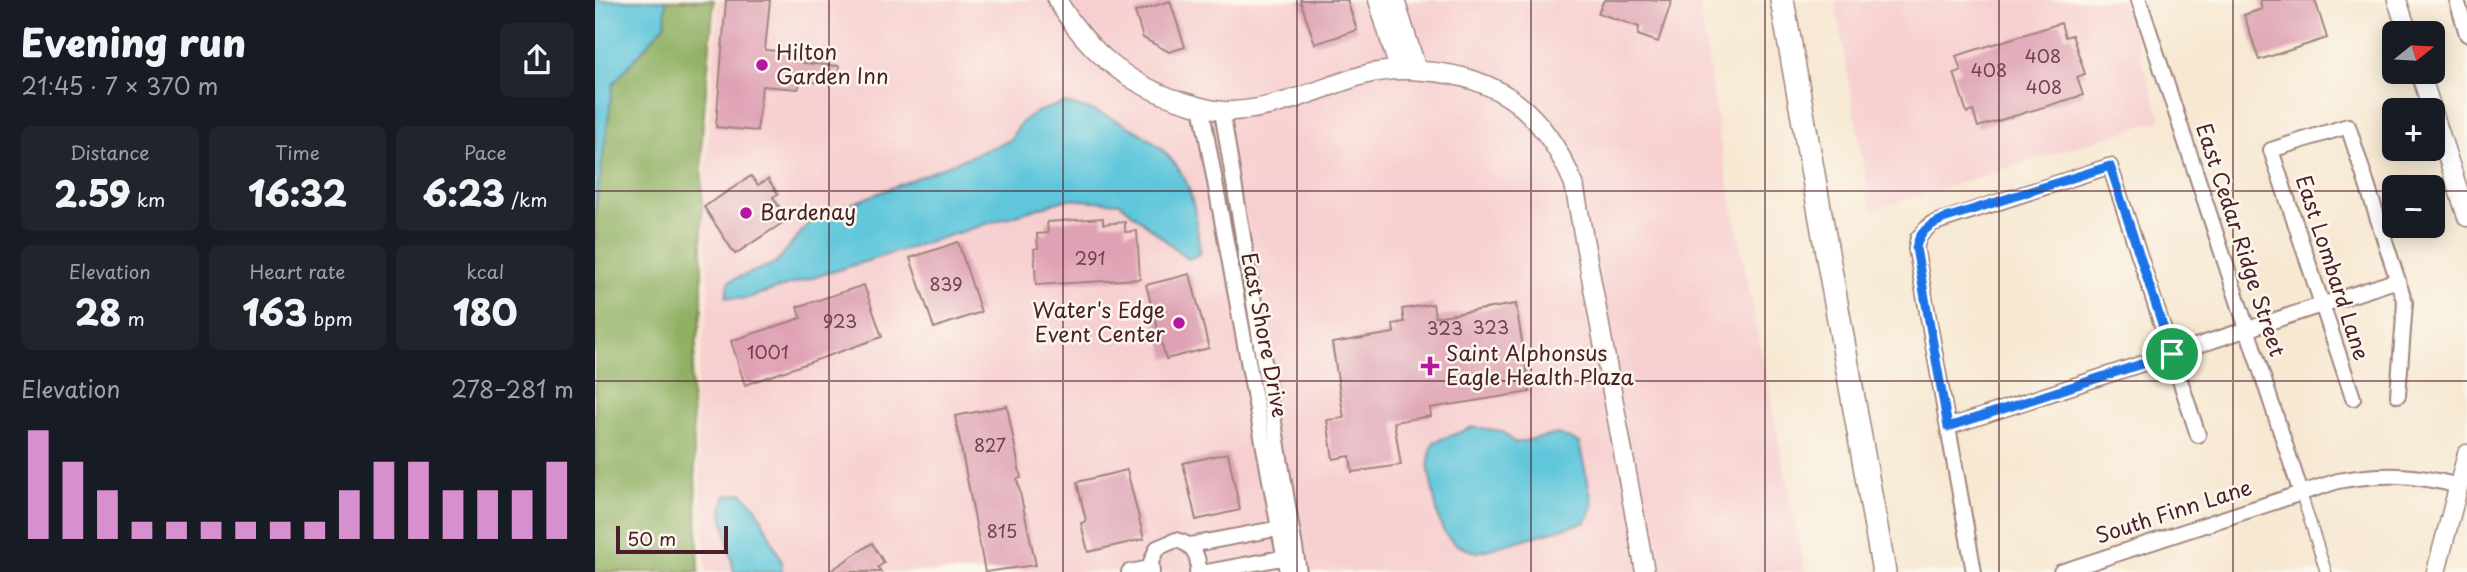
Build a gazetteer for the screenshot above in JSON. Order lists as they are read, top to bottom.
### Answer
{
  "streets": {
    "street": [
      "East Cedar Ridge Street",
      "East Lombard Lane",
      "East Shore Drive",
      "South Finn Lane"
    ]
  },
  "crossings": [
    ["East Cedar Ridge Street", "South Finn Lane"]
  ],
  "places": {
    "other": ["Hilton Garden Inn", "Bardenay", "Water's Edge Event Center"],
    "health": ["Saint Alphonsus Eagle Health Plaza"]
  },
  "house_numbers": [
    "408",
    "408",
    "408",
    "291",
    "839",
    "923",
    "323",
    "323",
    "1001",
    "827",
    "815"
  ],
  "scale_bar": "50 m",
  "north": "right",
  "page": {
    "heading": ["Evening run", "21:45 · 7 × 370 m"],
    "map_buttons": ["+", "−"],
    "stats": [
      ["Distance", "2.59 km"],
      ["Time", "16:32"],
      ["Pace", "6:23 /km"],
      ["Elevation", "28 m"],
      ["Heart rate", "163 bpm"],
      ["kcal", "180"]
    ],
    "chart": ["Elevation", "278–281 m"],
    "scale": "50 m"
  }
}
